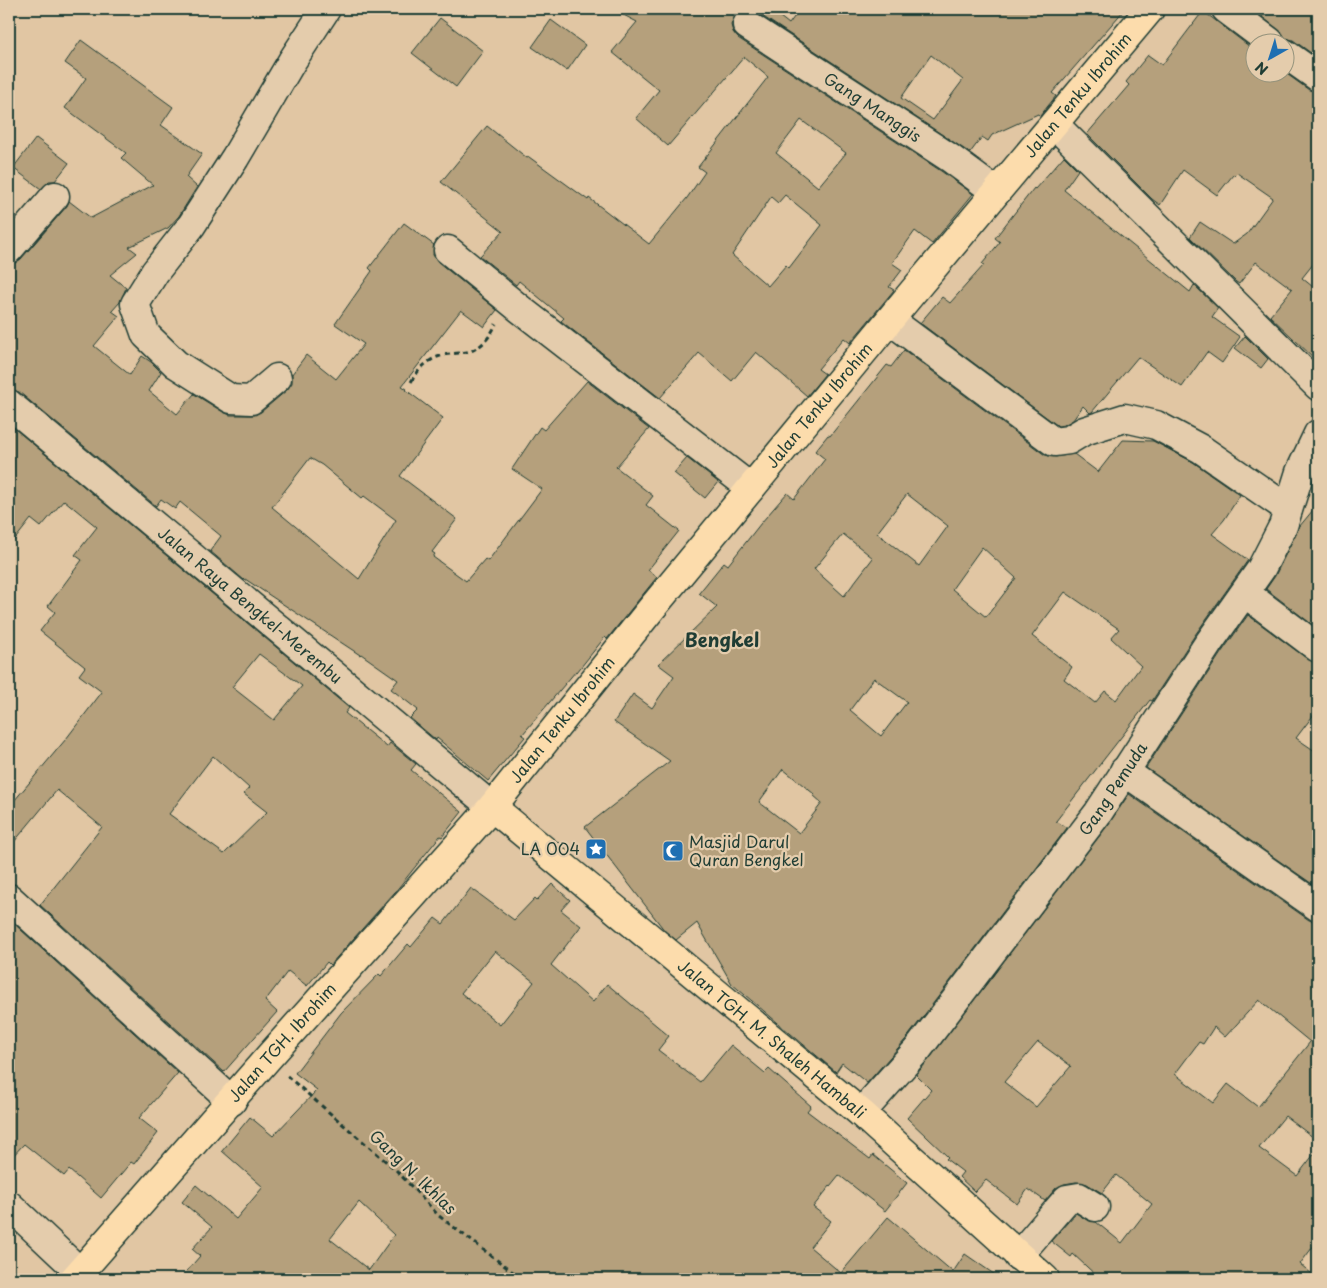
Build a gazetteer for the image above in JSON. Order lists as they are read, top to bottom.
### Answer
{
  "streets": {
    "main road": ["Jalan Tenku Ibrohim", "Jalan TGH. M. Shaleh Hambali", "Jalan TGH. Ibrohim"],
    "street": ["Gang Manggis", "Jalan Raya Bengkel-Merembu", "Gang Pemuda"],
    "path": ["Gang N. Ikhlas"]
  },
  "crossings": [
    ["Jalan Tenku Ibrohim", "Gang Manggis"],
    ["Jalan Tenku Ibrohim", "Jalan Raya Bengkel-Merembu"],
    ["Jalan Tenku Ibrohim", "Jalan TGH. M. Shaleh Hambali"],
    ["Jalan Tenku Ibrohim", "Jalan TGH. Ibrohim"],
    ["Jalan Raya Bengkel-Merembu", "Jalan TGH. M. Shaleh Hambali"],
    ["Jalan Raya Bengkel-Merembu", "Jalan TGH. Ibrohim"],
    ["Gang Pemuda", "Jalan TGH. M. Shaleh Hambali"],
    ["Jalan TGH. M. Shaleh Hambali", "Jalan TGH. Ibrohim"],
    ["Jalan TGH. Ibrohim", "Gang N. Ikhlas"]
  ],
  "districts": ["Bengkel"],
  "places": {
    "place": ["LA 004"],
    "mosque": ["Masjid Darul Quran Bengkel"]
  },
  "north": "bottom left"
}
